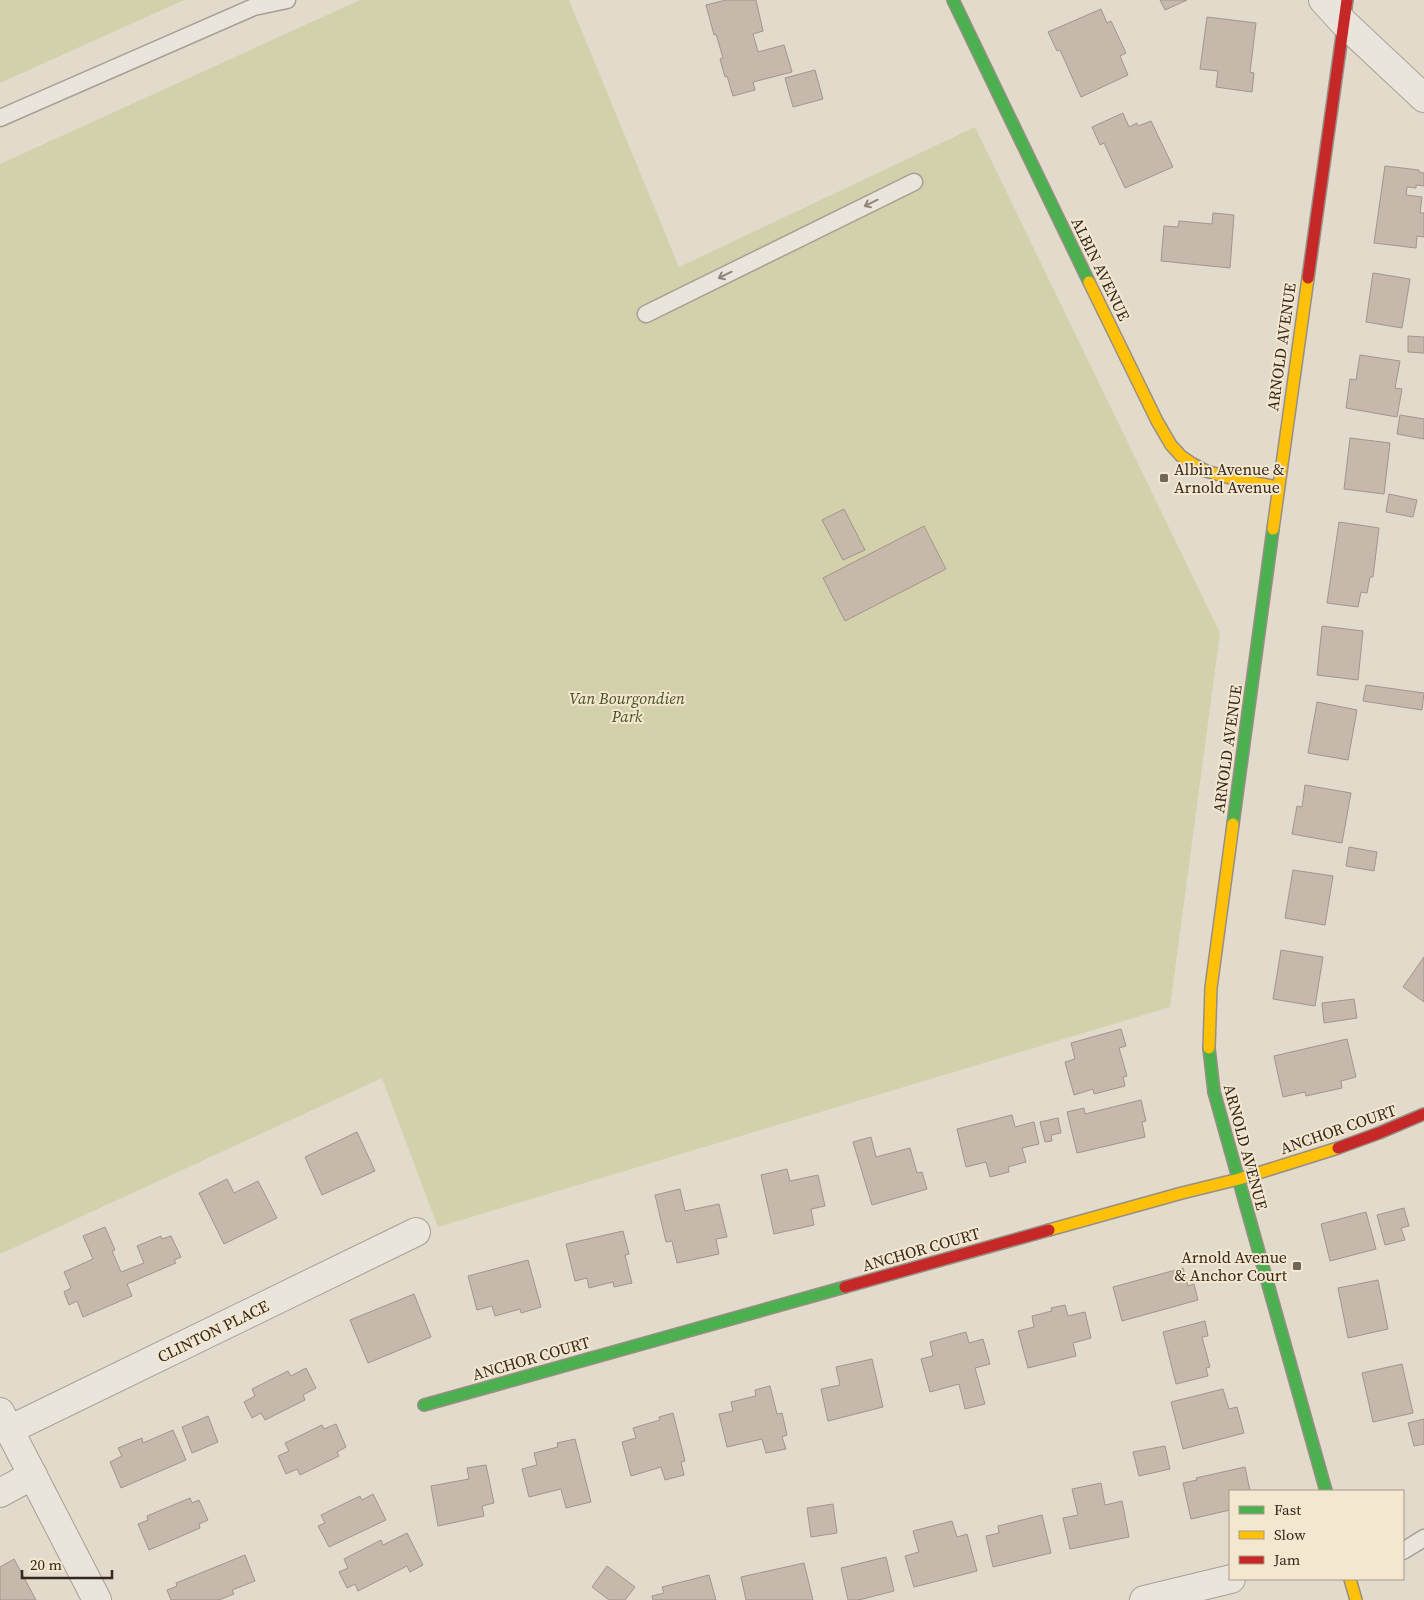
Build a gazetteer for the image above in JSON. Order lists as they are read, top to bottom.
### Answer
{
  "streets": {
    "street": [
      "ALBIN AVENUE",
      "ARNOLD AVENUE",
      "ANCHOR COURT",
      "CLINTON PLACE"
    ]
  },
  "crossings": [
    ["ALBIN AVENUE", "ARNOLD AVENUE"],
    ["ARNOLD AVENUE", "ANCHOR COURT"]
  ],
  "parks": ["Van Bourgondien Park"],
  "places": {
    "transit": ["Albin Avenue & Arnold Avenue", "Arnold Avenue & Anchor Court"]
  },
  "legend": ["Fast", "Slow", "Jam"],
  "scale_bar": "20 m"
}
